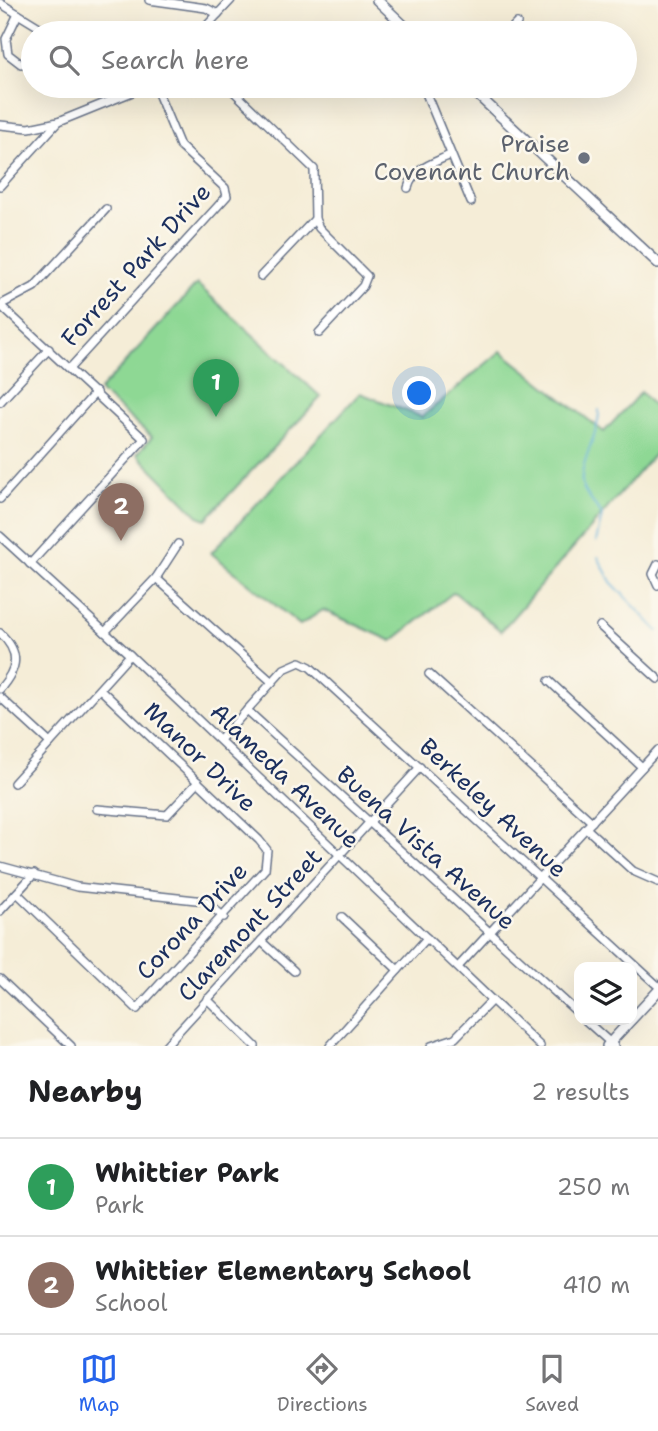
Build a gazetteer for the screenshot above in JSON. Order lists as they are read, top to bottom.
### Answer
{
  "streets": {
    "street": [
      "Forrest Park Drive",
      "Manor Drive",
      "Alameda Avenue",
      "Berkeley Avenue",
      "Buena Vista Avenue",
      "Corona Drive",
      "Claremont Street"
    ]
  },
  "crossings": [
    ["Manor Drive", "Corona Drive"],
    ["Alameda Avenue", "Claremont Street"],
    ["Berkeley Avenue", "Claremont Street"],
    ["Buena Vista Avenue", "Claremont Street"]
  ],
  "places": ["Praise Covenant Church"],
  "page": {
    "search": "Search here",
    "pins": ["1", "2"],
    "heading": ["Nearby", "2 results"],
    "list": [
      {
        "mark": "1",
        "name": "Whittier Park",
        "note": "Park",
        "value": "250 m"
      },
      {
        "mark": "2",
        "name": "Whittier Elementary School",
        "note": "School",
        "value": "410 m"
      }
    ],
    "nav": ["Map", "Directions", "Saved"]
  }
}
